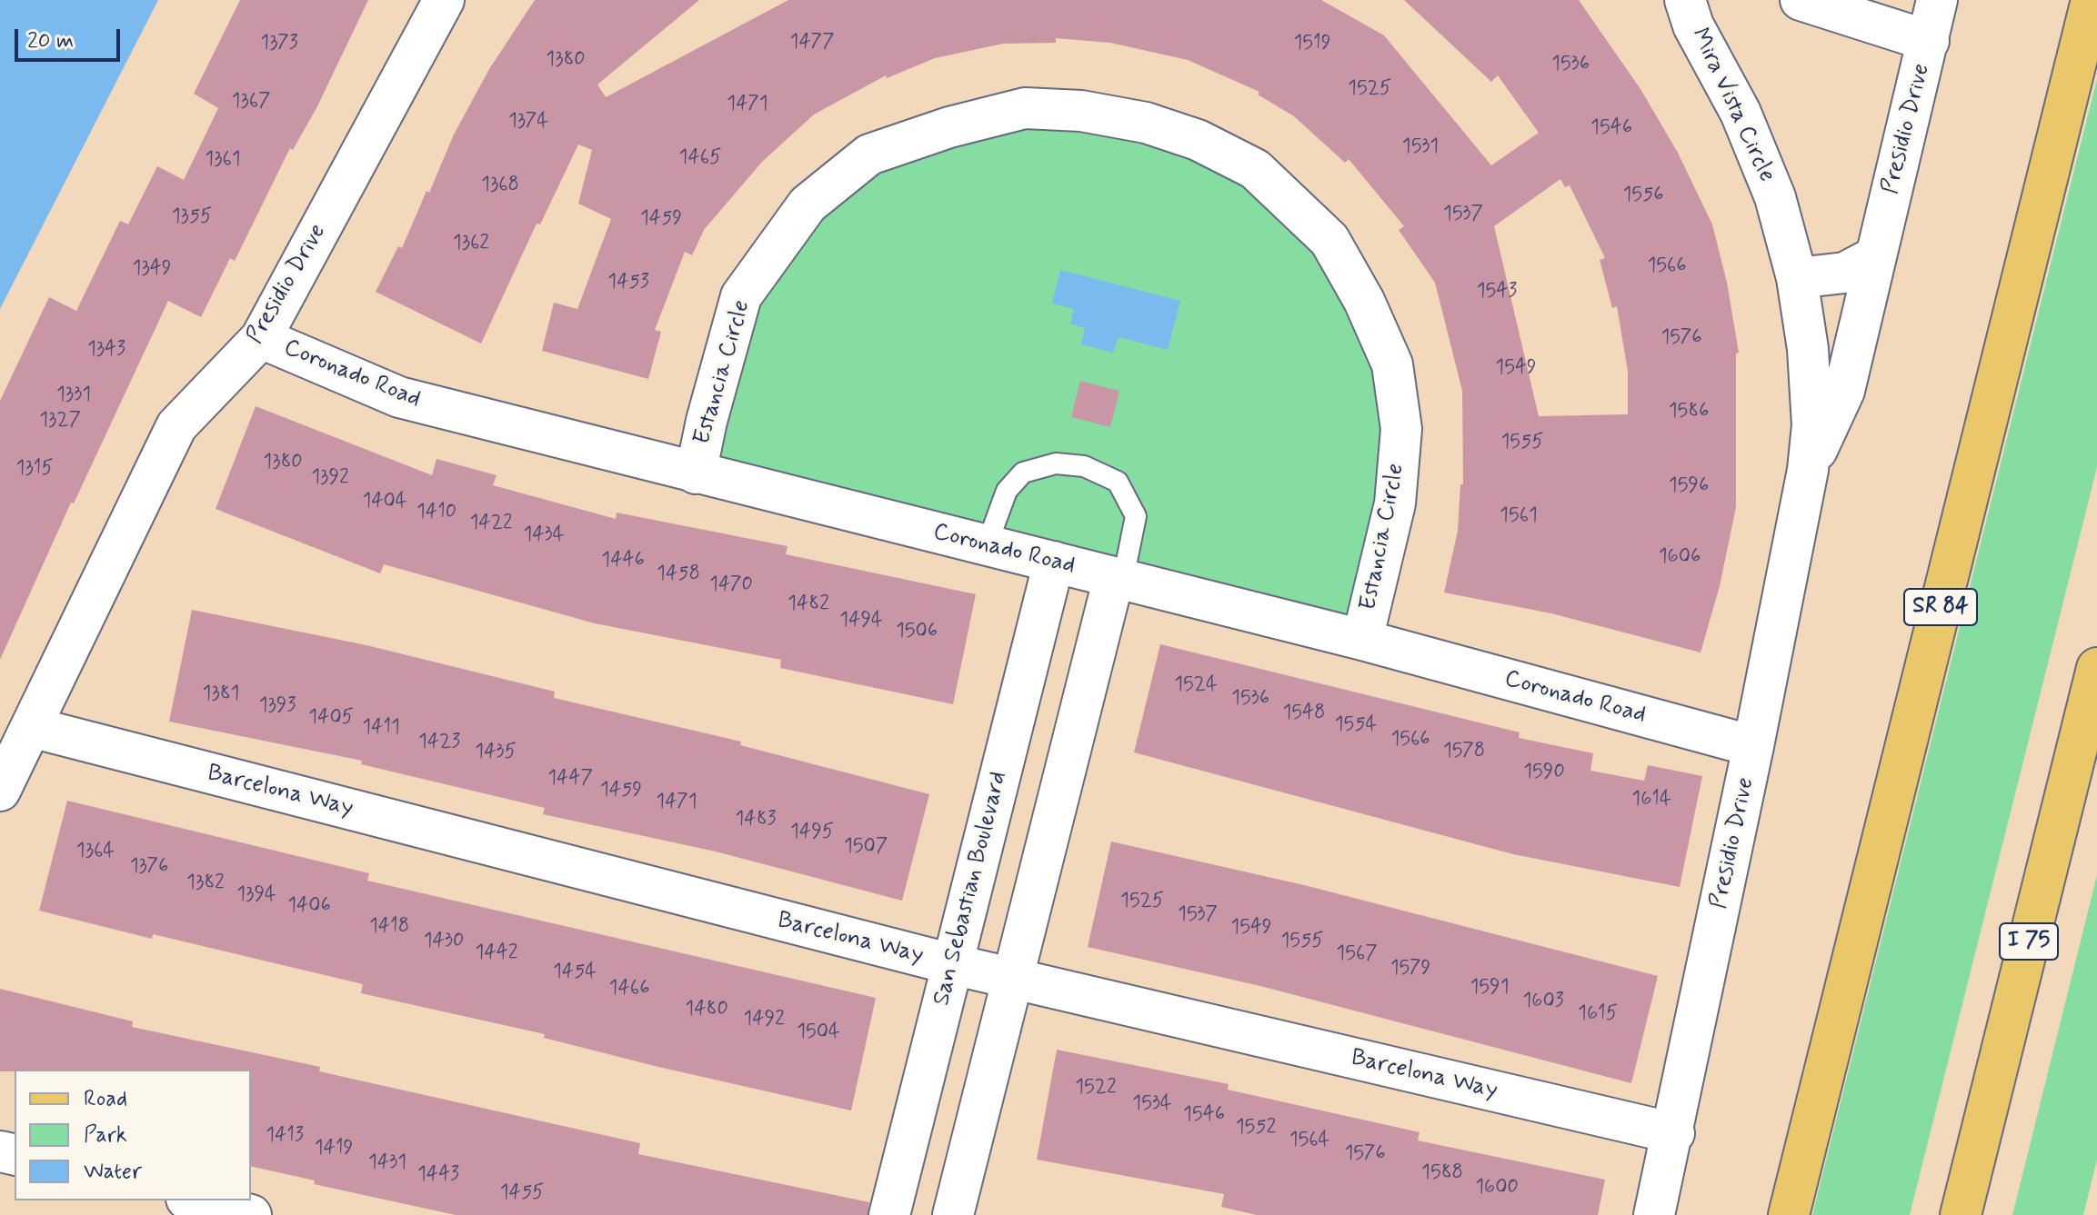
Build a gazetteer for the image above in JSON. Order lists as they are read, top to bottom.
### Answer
{
  "streets": {
    "main road": ["SR 84", "I 75"],
    "street": [
      "Mira Vista Circle",
      "Presidio Drive",
      "Estancia Circle",
      "Coronado Road",
      "Barcelona Way",
      "San Sebastian Boulevard"
    ]
  },
  "crossings": [
    ["Mira Vista Circle", "Presidio Drive"],
    ["Presidio Drive", "Coronado Road"],
    ["Presidio Drive", "Barcelona Way"],
    ["Estancia Circle", "Coronado Road"],
    ["Coronado Road", "San Sebastian Boulevard"],
    ["Barcelona Way", "San Sebastian Boulevard"]
  ],
  "house_numbers": [
    "1477",
    "1373",
    "1519",
    "1380",
    "1536",
    "1525",
    "1367",
    "1471",
    "1374",
    "1546",
    "1531",
    "1465",
    "1361",
    "1368",
    "1556",
    "1537",
    "1355",
    "1459",
    "1362",
    "1566",
    "1349",
    "1453",
    "1543",
    "1576",
    "1343",
    "1549",
    "1331",
    "1586",
    "1327",
    "1555",
    "1380",
    "1315",
    "1392",
    "1596",
    "1404",
    "1410",
    "1561",
    "1422",
    "1434",
    "1606",
    "1446",
    "1458",
    "1470",
    "1482",
    "1494",
    "1506",
    "1524",
    "1381",
    "1536",
    "1393",
    "1548",
    "1405",
    "1554",
    "1411",
    "1566",
    "1423",
    "1578",
    "1435",
    "1590",
    "1447",
    "1459",
    "1614",
    "1471",
    "1483",
    "1495",
    "1507",
    "1364",
    "1376",
    "1382",
    "1394",
    "1525",
    "1406",
    "1537",
    "1418",
    "1549",
    "1430",
    "1555",
    "1442",
    "1567",
    "1579",
    "1454",
    "1591",
    "1466",
    "1603",
    "1480",
    "1615",
    "1492",
    "1504",
    "1522",
    "1534",
    "1546",
    "1552",
    "1413",
    "1564",
    "1419",
    "1576",
    "1431",
    "1588",
    "1443",
    "1600",
    "1455"
  ],
  "legend": ["Road", "Park", "Water"],
  "scale_bar": "20 m"
}
